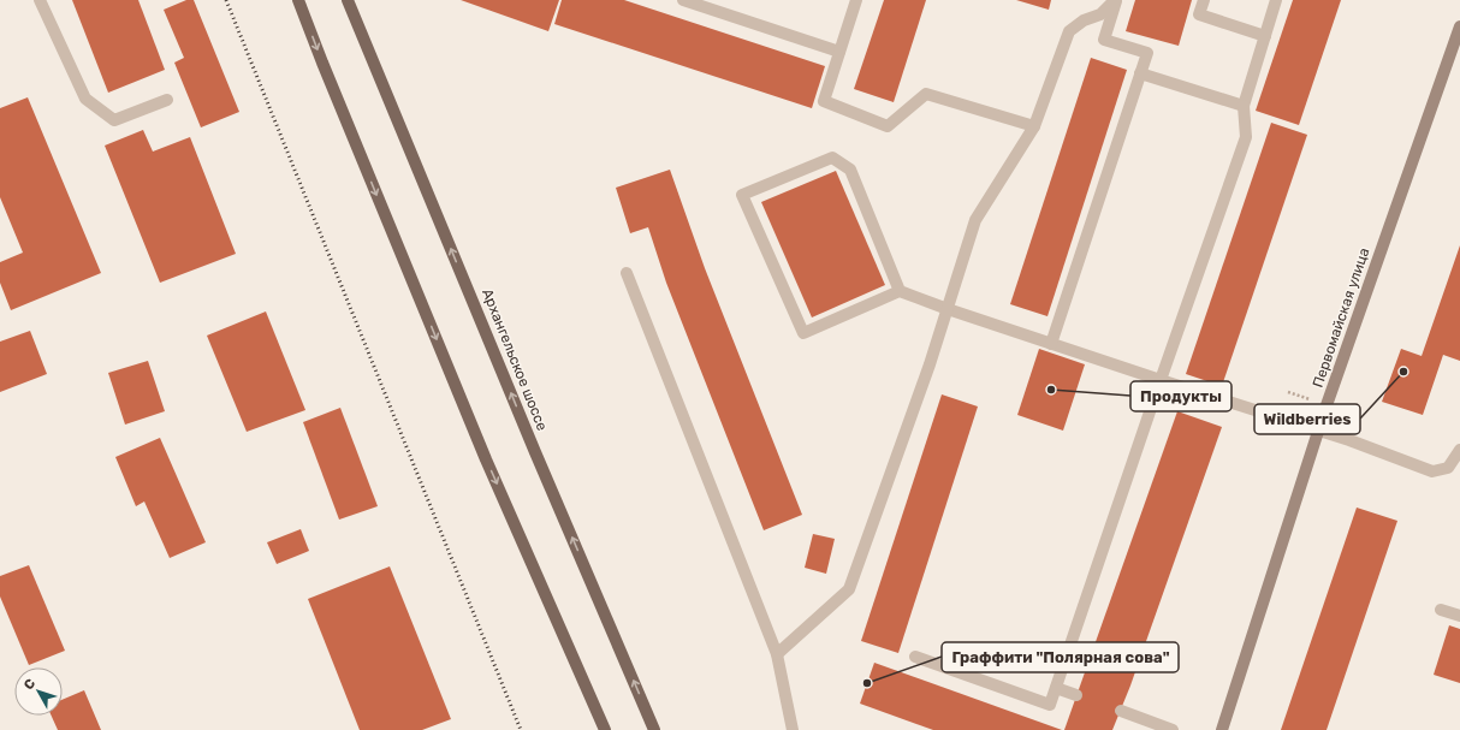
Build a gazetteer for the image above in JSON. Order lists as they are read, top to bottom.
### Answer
{
  "streets": {
    "main road": ["Архангельское шоссе"],
    "street": ["Первомайская улица"]
  },
  "places": ["Wildberries", "Продукты", "Граффити \"Полярная сова\""],
  "north": "top left"
}
